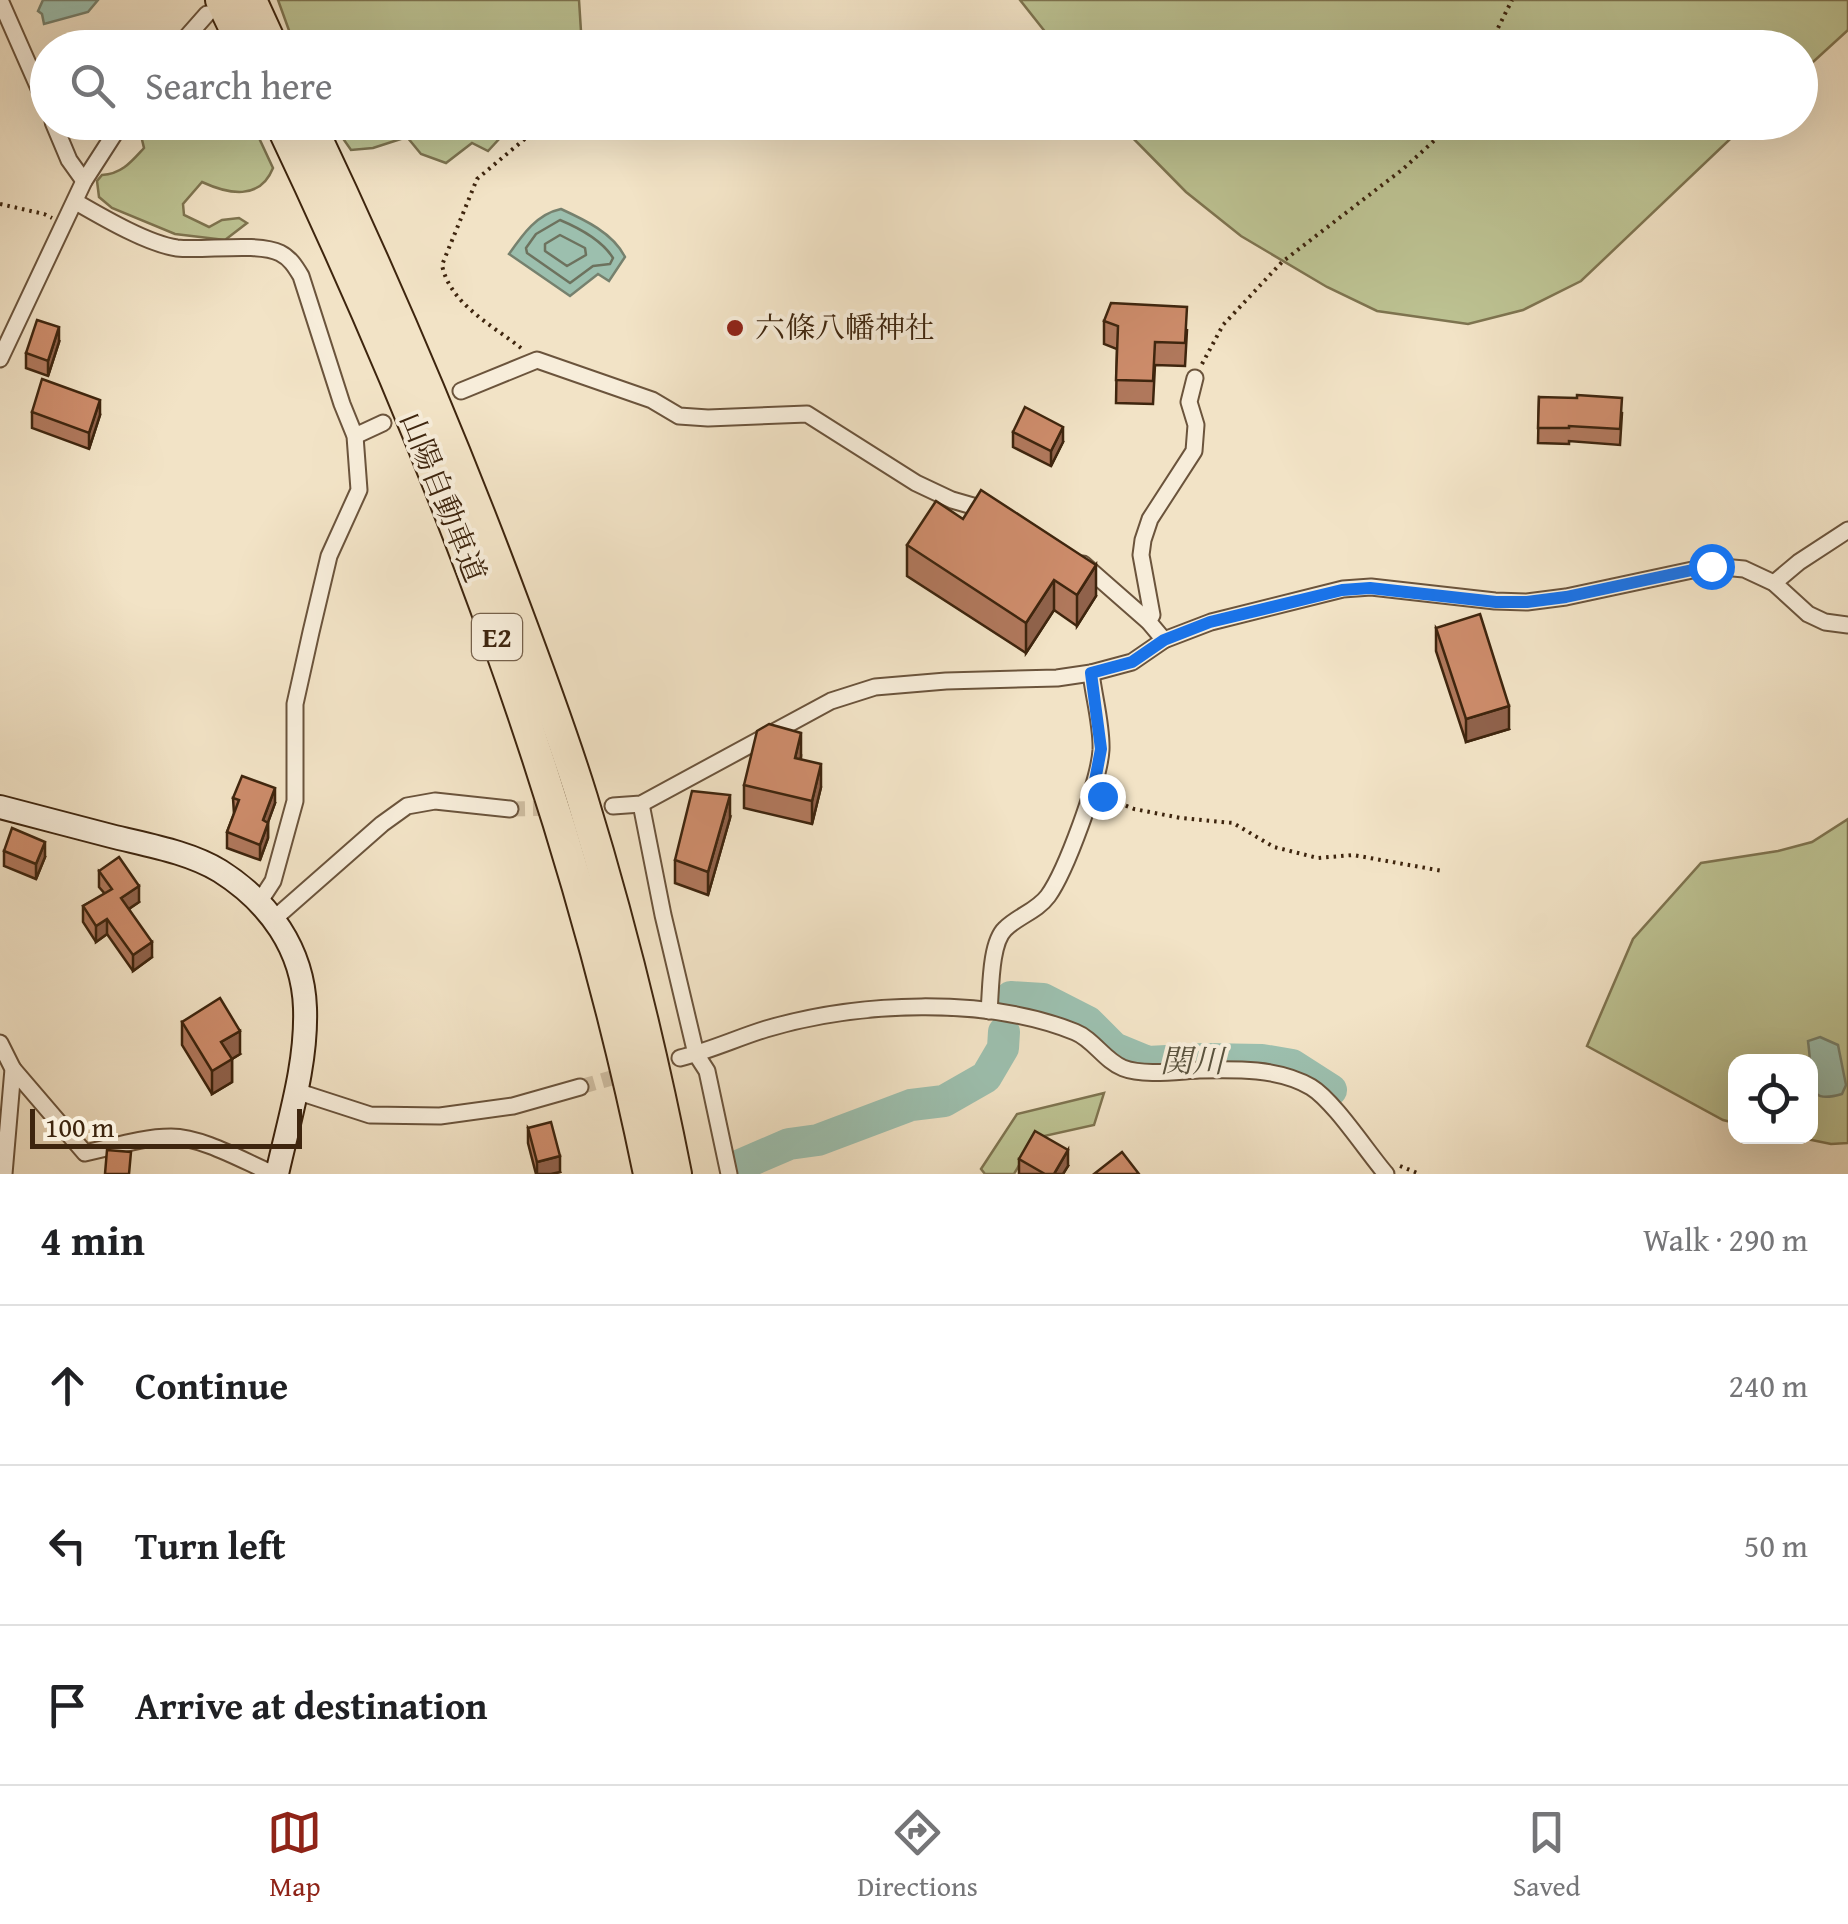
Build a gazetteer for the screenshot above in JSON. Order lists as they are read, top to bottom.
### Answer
{
  "streets": {
    "highway": ["山陽自動車道", "E2"]
  },
  "water": ["関川"],
  "places": ["六條八幡神社"],
  "scale_bar": "100 m",
  "page": {
    "search": "Search here",
    "scale": "100 m",
    "heading": ["4 min", "Walk · 290 m"],
    "list": [
      ["Continue", "240 m"],
      ["Turn left", "50 m"],
      "Arrive at destination"
    ],
    "nav": ["Map", "Directions", "Saved"]
  }
}
